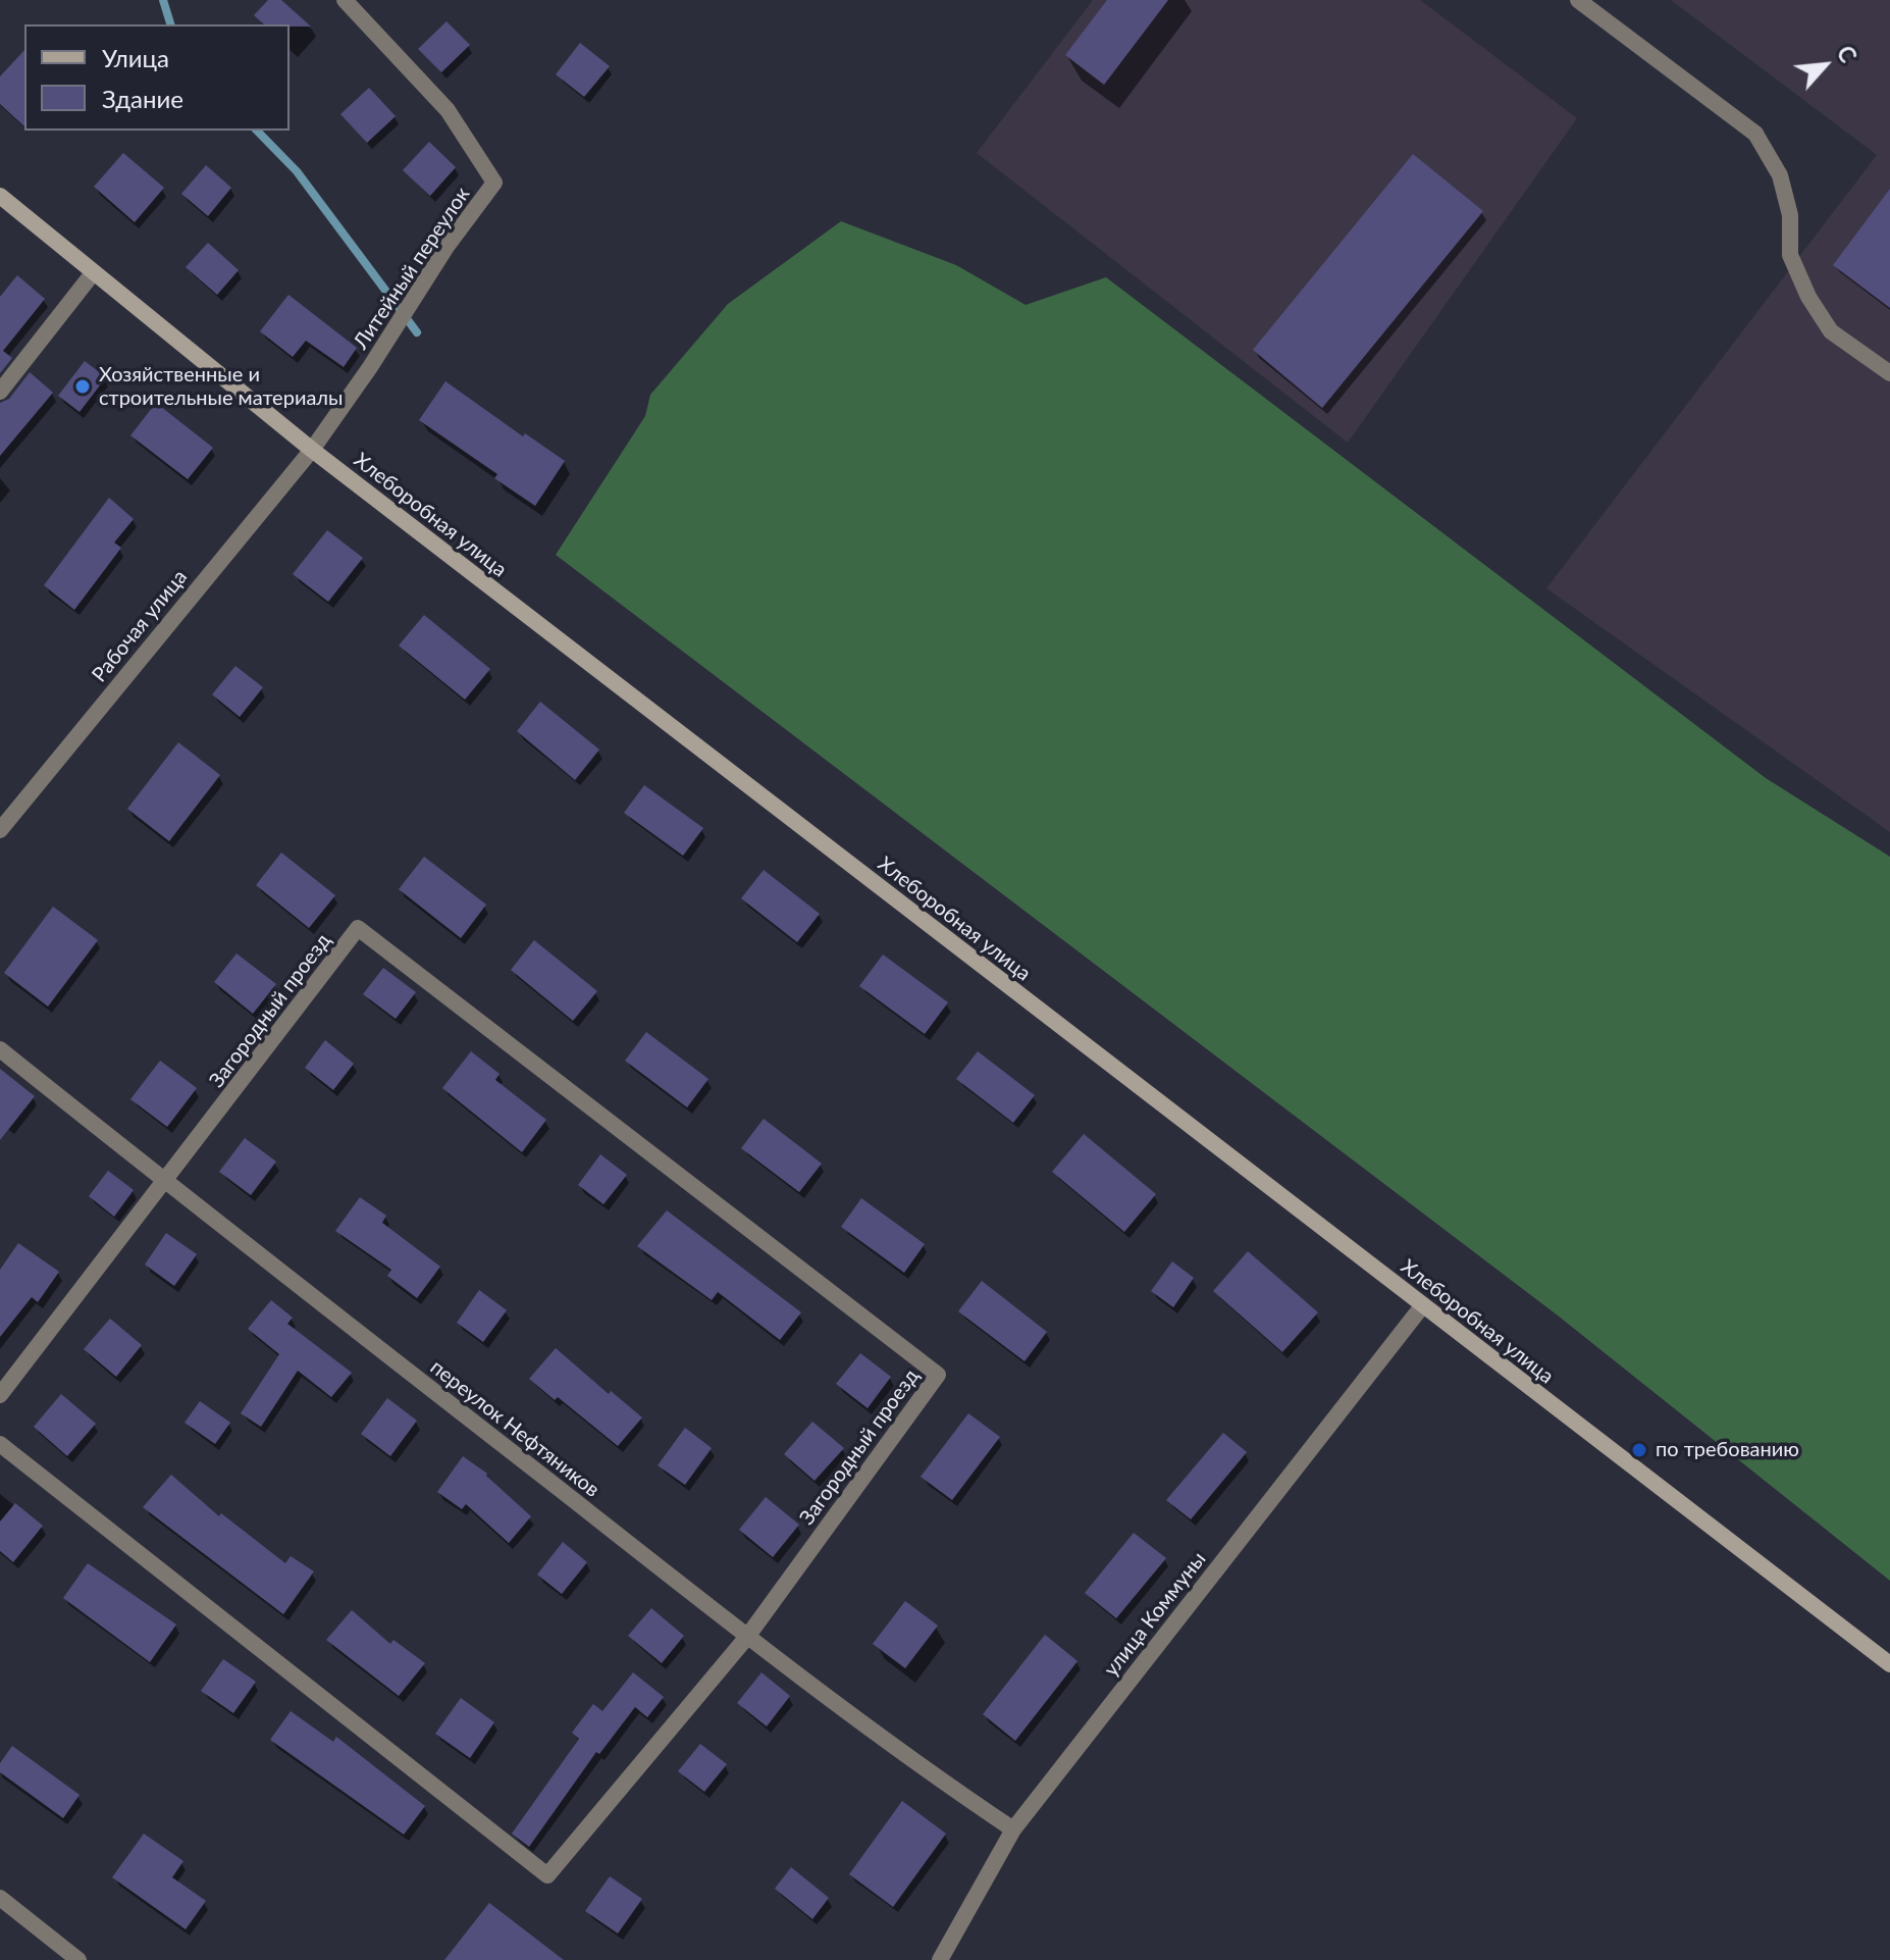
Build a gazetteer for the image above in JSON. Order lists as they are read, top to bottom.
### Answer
{
  "streets": {
    "main road": ["Хлеборобная улица"],
    "street": [
      "Литейный переулок",
      "Рабочая улица",
      "Загородный проезд",
      "переулок Нефтяников",
      "улица Коммуны"
    ]
  },
  "crossings": [
    ["Литейный переулок", "Хлеборобная улица"],
    ["Литейный переулок", "Рабочая улица"],
    ["Хлеборобная улица", "Рабочая улица"],
    ["Хлеборобная улица", "улица Коммуны"],
    ["Загородный проезд", "переулок Нефтяников"],
    ["переулок Нефтяников", "улица Коммуны"]
  ],
  "places": ["Хозяйственные и строительные материалы", "по требованию"],
  "legend": ["Улица", "Здание"],
  "north": "top right"
}
